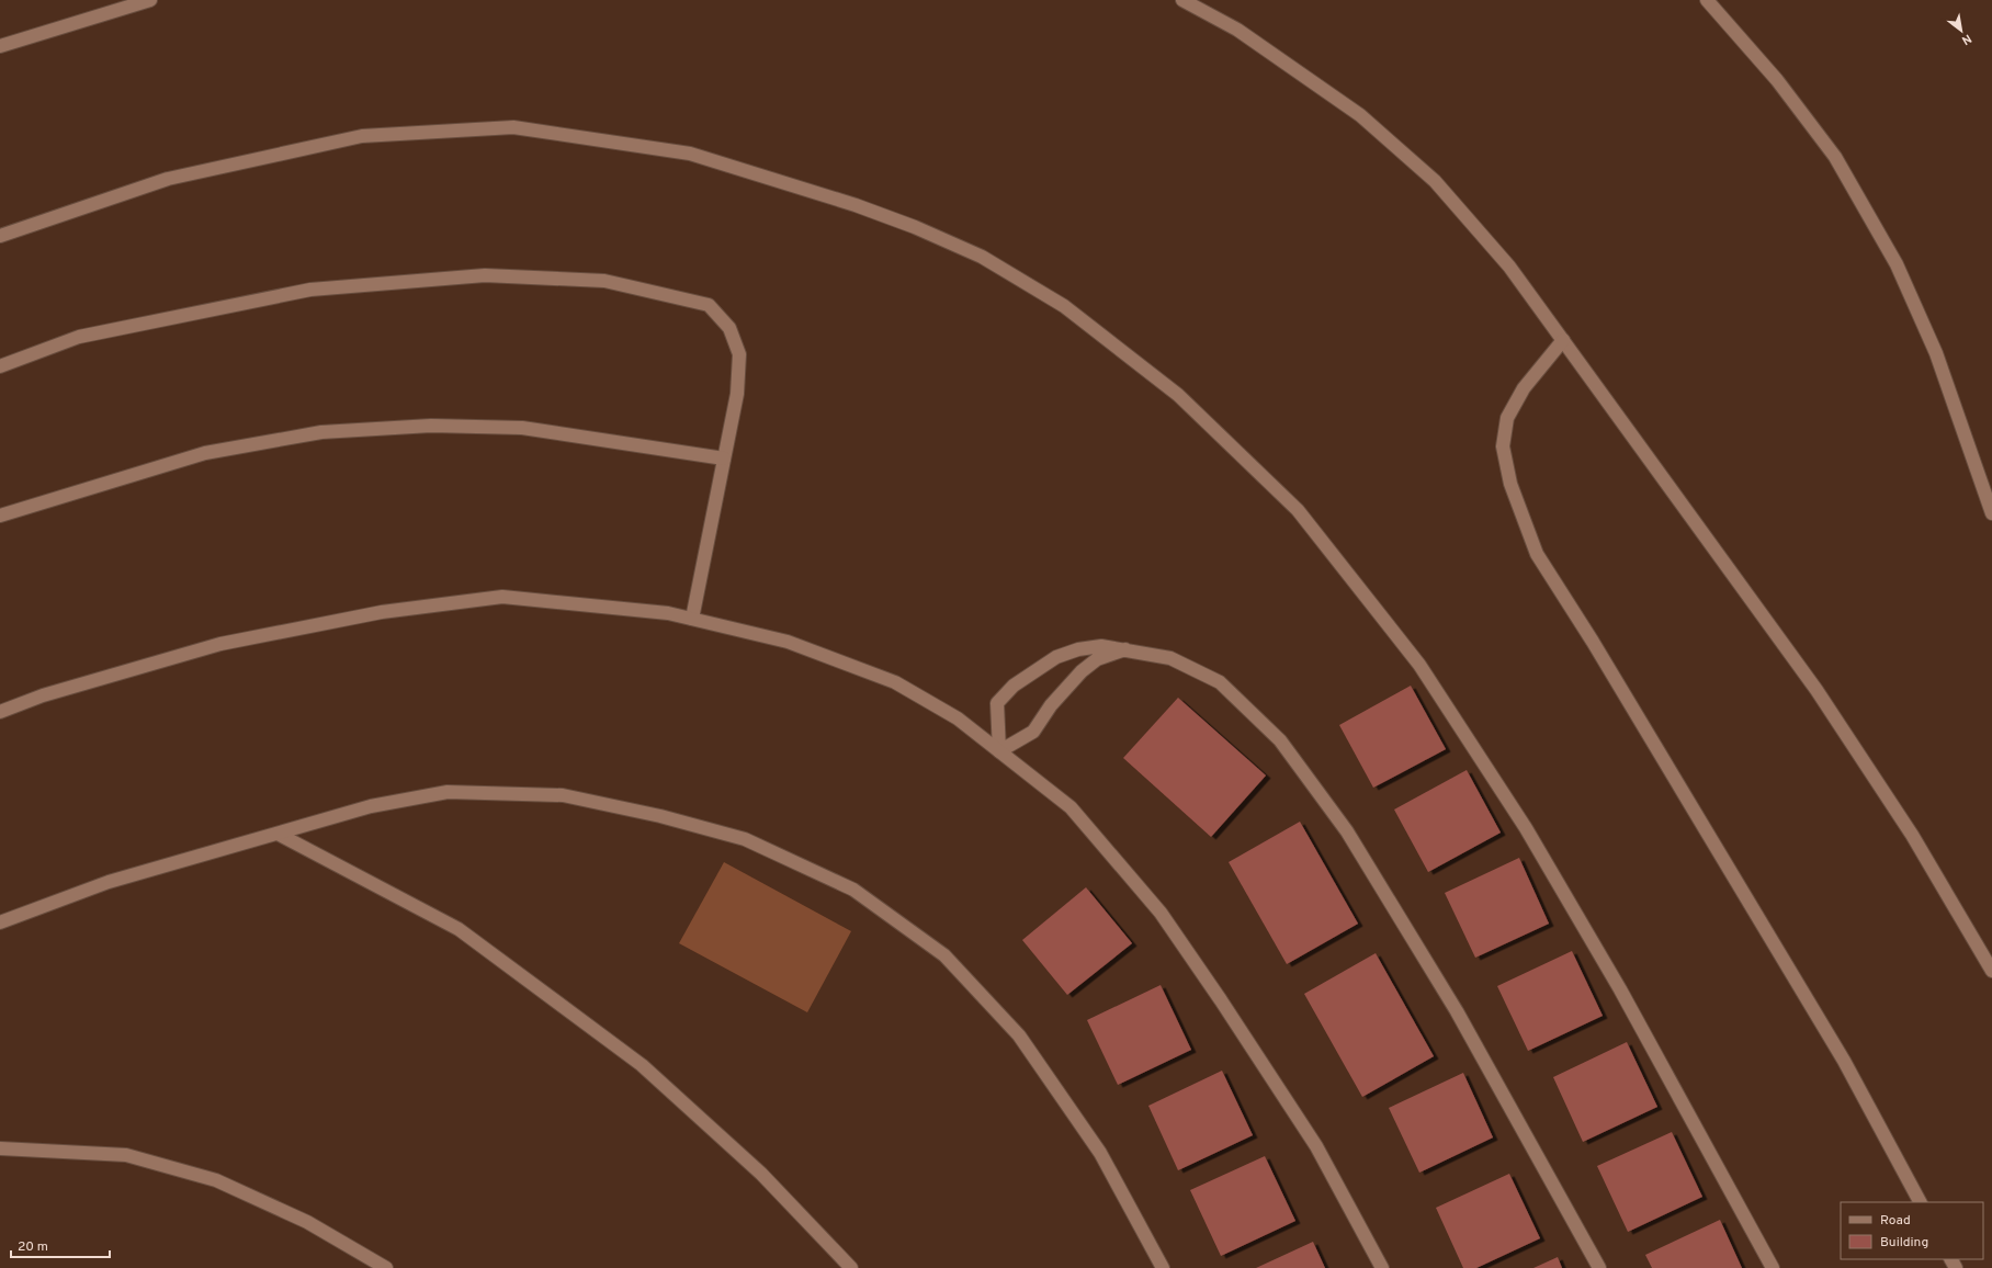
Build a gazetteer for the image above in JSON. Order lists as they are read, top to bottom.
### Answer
{
  "legend": ["Road", "Building"],
  "scale_bar": "20 m",
  "north": "bottom right"
}
